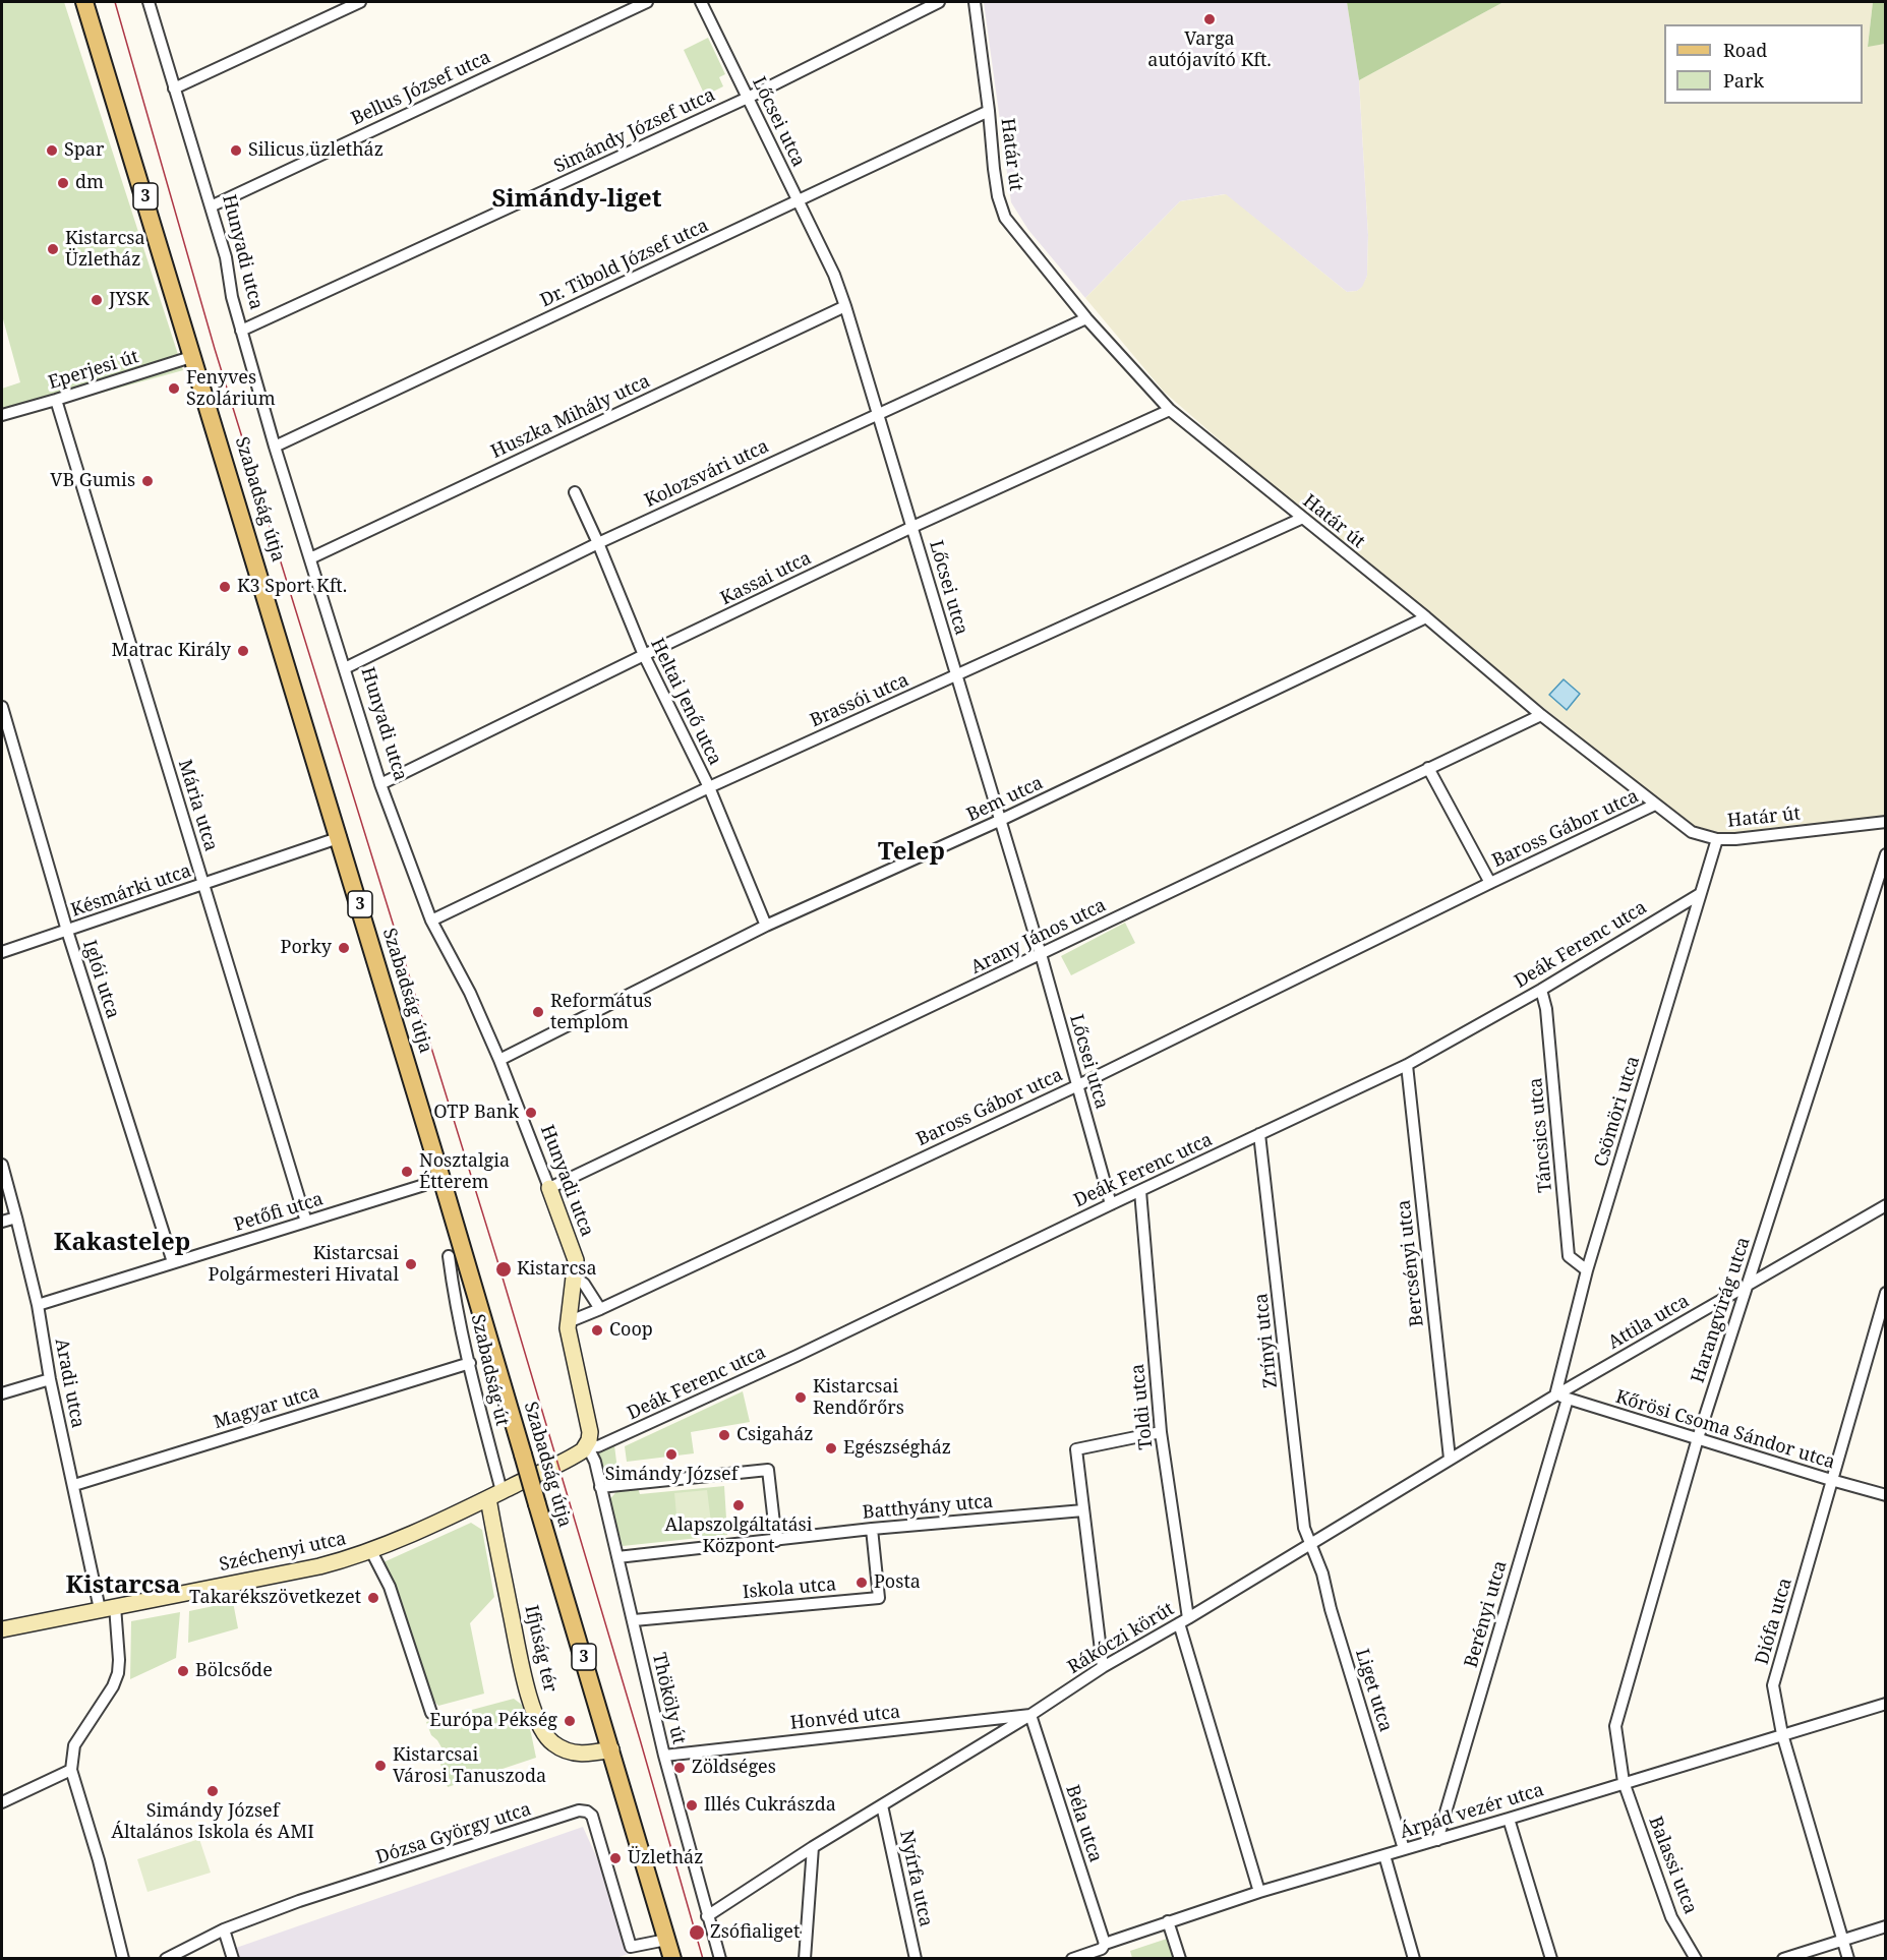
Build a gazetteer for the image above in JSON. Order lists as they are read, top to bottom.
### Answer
{
  "streets": {
    "main road": [
      "3",
      "Hunyadi utca",
      "Szabadság útja",
      "Széchenyi utca",
      "Ifjúság tér"
    ],
    "street": [
      "Bellus József utca",
      "Lőcsei utca",
      "Simándy József utca",
      "Határ út",
      "Dr. Tibold József utca",
      "Eperjesi út",
      "Huszka Mihály utca",
      "Kolozsvári utca",
      "Kassai utca",
      "Brassói utca",
      "Heltai Jenő utca",
      "Bem utca",
      "Mária utca",
      "Baross Gábor utca",
      "Késmárki utca",
      "Arany János utca",
      "Deák Ferenc utca",
      "Iglói utca",
      "Csömöri utca",
      "Táncsics utca",
      "Petőfi utca",
      "Bercsényi utca",
      "Harangvirág utca",
      "Attila utca",
      "Zrínyi utca",
      "Szabadság út",
      "Aradi utca",
      "Toldi utca",
      "Magyar utca",
      "Kőrösi Csoma Sándor utca",
      "Batthyány utca",
      "Iskola utca",
      "Berényi utca",
      "Diófa utca",
      "Rákóczi körút",
      "Liget utca",
      "Thököly út",
      "Honvéd utca",
      "Árpád vezér utca",
      "Béla utca",
      "Dózsa György utca",
      "Balassi utca",
      "Nyírfa utca"
    ]
  },
  "crossings": [
    ["Bellus József utca", "Hunyadi utca"],
    ["Lőcsei utca", "Simándy József utca"],
    ["Lőcsei utca", "Dr. Tibold József utca"],
    ["Lőcsei utca", "Huszka Mihály utca"],
    ["Lőcsei utca", "Kolozsvári utca"],
    ["Lőcsei utca", "Kassai utca"],
    ["Lőcsei utca", "Brassói utca"],
    ["Lőcsei utca", "Bem utca"],
    ["Lőcsei utca", "Baross Gábor utca"],
    ["Lőcsei utca", "Arany János utca"],
    ["Lőcsei utca", "Deák Ferenc utca"],
    ["Simándy József utca", "Hunyadi utca"],
    ["Határ út", "Dr. Tibold József utca"],
    ["Határ út", "Kolozsvári utca"],
    ["Határ út", "Kassai utca"],
    ["Határ út", "Brassói utca"],
    ["Határ út", "Bem utca"],
    ["Határ út", "Baross Gábor utca"],
    ["Határ út", "Arany János utca"],
    ["Határ út", "Csömöri utca"],
    ["Hunyadi utca", "Dr. Tibold József utca"],
    ["Hunyadi utca", "Huszka Mihály utca"],
    ["Hunyadi utca", "Kolozsvári utca"],
    ["Hunyadi utca", "Kassai utca"],
    ["Hunyadi utca", "Brassói utca"],
    ["Hunyadi utca", "Bem utca"],
    ["Hunyadi utca", "Baross Gábor utca"],
    ["Hunyadi utca", "Arany János utca"],
    ["Hunyadi utca", "Deák Ferenc utca"],
    ["Hunyadi utca", "Széchenyi utca"],
    ["Hunyadi utca", "Thököly út"],
    ["Eperjesi út", "Szabadság útja"],
    ["Eperjesi út", "Mária utca"],
    ["Kolozsvári utca", "Heltai Jenő utca"],
    ["Szabadság útja", "Késmárki utca"],
    ["Szabadság útja", "Ifjúság tér"],
    ["Szabadság útja", "Dózsa György utca"],
    ["Kassai utca", "Heltai Jenő utca"],
    ["Brassói utca", "Heltai Jenő utca"],
    ["Heltai Jenő utca", "Bem utca"],
    ["Mária utca", "Késmárki utca"],
    ["Mária utca", "Petőfi utca"],
    ["Baross Gábor utca", "Arany János utca"],
    ["Késmárki utca", "Iglói utca"],
    ["Deák Ferenc utca", "Csömöri utca"],
    ["Deák Ferenc utca", "Táncsics utca"],
    ["Deák Ferenc utca", "Bercsényi utca"],
    ["Deák Ferenc utca", "Zrínyi utca"],
    ["Deák Ferenc utca", "Toldi utca"],
    ["Deák Ferenc utca", "Széchenyi utca"],
    ["Deák Ferenc utca", "Thököly út"],
    ["Iglói utca", "Petőfi utca"],
    ["Csömöri utca", "Táncsics utca"],
    ["Csömöri utca", "Attila utca"],
    ["Csömöri utca", "Kőrösi Csoma Sándor utca"],
    ["Csömöri utca", "Rákóczi körút"],
    ["Petőfi utca", "Aradi utca"],
    ["Bercsényi utca", "Rákóczi körút"],
    ["Harangvirág utca", "Attila utca"],
    ["Harangvirág utca", "Kőrösi Csoma Sándor utca"],
    ["Harangvirág utca", "Árpád vezér utca"],
    ["Harangvirág utca", "Balassi utca"],
    ["Attila utca", "Kőrösi Csoma Sándor utca"],
    ["Attila utca", "Rákóczi körút"],
    ["Zrínyi utca", "Rákóczi körút"],
    ["Zrínyi utca", "Liget utca"],
    ["Szabadság út", "Magyar utca"],
    ["Szabadság út", "Széchenyi utca"],
    ["Szabadság út", "Ifjúság tér"],
    ["Aradi utca", "Magyar utca"],
    ["Aradi utca", "Széchenyi utca"],
    ["Toldi utca", "Rákóczi körút"],
    ["Toldi utca", "Árpád vezér utca"],
    ["Kőrösi Csoma Sándor utca", "Berényi utca"],
    ["Kőrösi Csoma Sándor utca", "Diófa utca"],
    ["Kőrösi Csoma Sándor utca", "Rákóczi körút"],
    ["Batthyány utca", "Iskola utca"],
    ["Batthyány utca", "Thököly út"],
    ["Széchenyi utca", "Ifjúság tér"],
    ["Széchenyi utca", "Thököly út"],
    ["Iskola utca", "Thököly út"],
    ["Berényi utca", "Árpád vezér utca"],
    ["Diófa utca", "Árpád vezér utca"],
    ["Rákóczi körút", "Liget utca"],
    ["Rákóczi körút", "Thököly út"],
    ["Rákóczi körút", "Honvéd utca"],
    ["Rákóczi körút", "Béla utca"],
    ["Rákóczi körút", "Nyírfa utca"],
    ["Liget utca", "Árpád vezér utca"],
    ["Thököly út", "Honvéd utca"],
    ["Honvéd utca", "Béla utca"],
    ["Árpád vezér utca", "Béla utca"],
    ["Árpád vezér utca", "Balassi utca"]
  ],
  "districts": [
    "Simándy-liget",
    "Telep",
    "Kakastelep",
    "Kistarcsa"
  ],
  "places": [
    "Varga autójavító Kft.",
    "Spar",
    "Silicus üzletház",
    "dm",
    "Kistarcsa Üzletház",
    "JYSK",
    "Fenyves Szolárium",
    "VB Gumis",
    "K3 Sport Kft.",
    "Matrac Király",
    "Porky",
    "Református templom",
    "OTP Bank",
    "Nosztalgia Étterem",
    "Kistarcsai Polgármesteri Hivatal",
    "Kistarcsa",
    "Coop",
    "Kistarcsai Rendőrőrs",
    "Csigaház",
    "Egészségház",
    "Simándy József",
    "Alapszolgáltatási Központ",
    "Posta",
    "Takarékszövetkezet",
    "Bölcsőde",
    "Európa Pékség",
    "Kistarcsai Városi Tanuszoda",
    "Zöldséges",
    "Simándy József Általános Iskola és AMI",
    "Illés Cukrászda",
    "Üzletház",
    "Zsófialiget"
  ],
  "legend": ["Road", "Park"]
}
